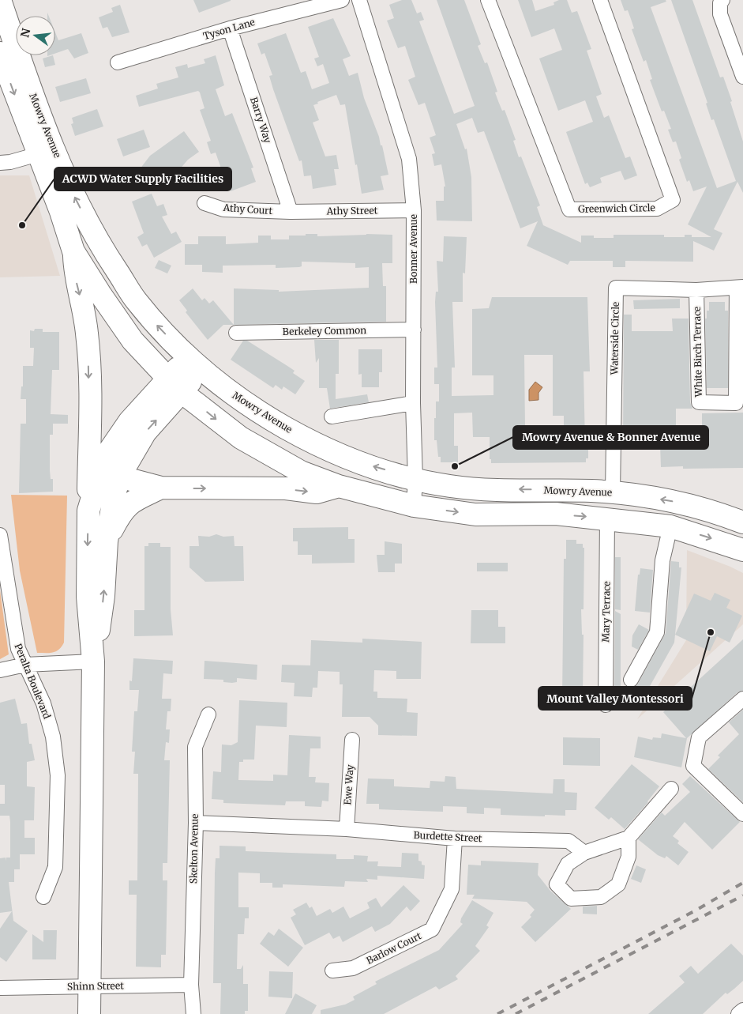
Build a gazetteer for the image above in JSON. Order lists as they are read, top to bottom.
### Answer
{
  "streets": {
    "main road": ["Mowry Avenue"],
    "street": [
      "Tyson Lane",
      "Barry Way",
      "Greenwich Circle",
      "Athy Court",
      "Athy Street",
      "Bonner Avenue",
      "Berkeley Common",
      "Waterside Circle",
      "White Birch Terrace",
      "Mary Terrace",
      "Peralta Boulevard",
      "Ewe Way",
      "Burdette Street",
      "Skelton Avenue",
      "Barlow Court",
      "Shinn Street"
    ]
  },
  "crossings": [
    ["Tyson Lane", "Barry Way"],
    ["Barry Way", "Athy Court"],
    ["Barry Way", "Athy Street"],
    ["Mowry Avenue", "Bonner Avenue"],
    ["Mowry Avenue", "Waterside Circle"],
    ["Mowry Avenue", "Mary Terrace"],
    ["Athy Court", "Athy Street"],
    ["Athy Street", "Bonner Avenue"],
    ["Bonner Avenue", "Berkeley Common"],
    ["Waterside Circle", "White Birch Terrace"],
    ["Ewe Way", "Burdette Street"],
    ["Burdette Street", "Skelton Avenue"],
    ["Burdette Street", "Barlow Court"],
    ["Skelton Avenue", "Shinn Street"]
  ],
  "places": ["ACWD Water Supply Facilities", "Mowry Avenue & Bonner Avenue", "Mount Valley Montessori"],
  "north": "left"
}
